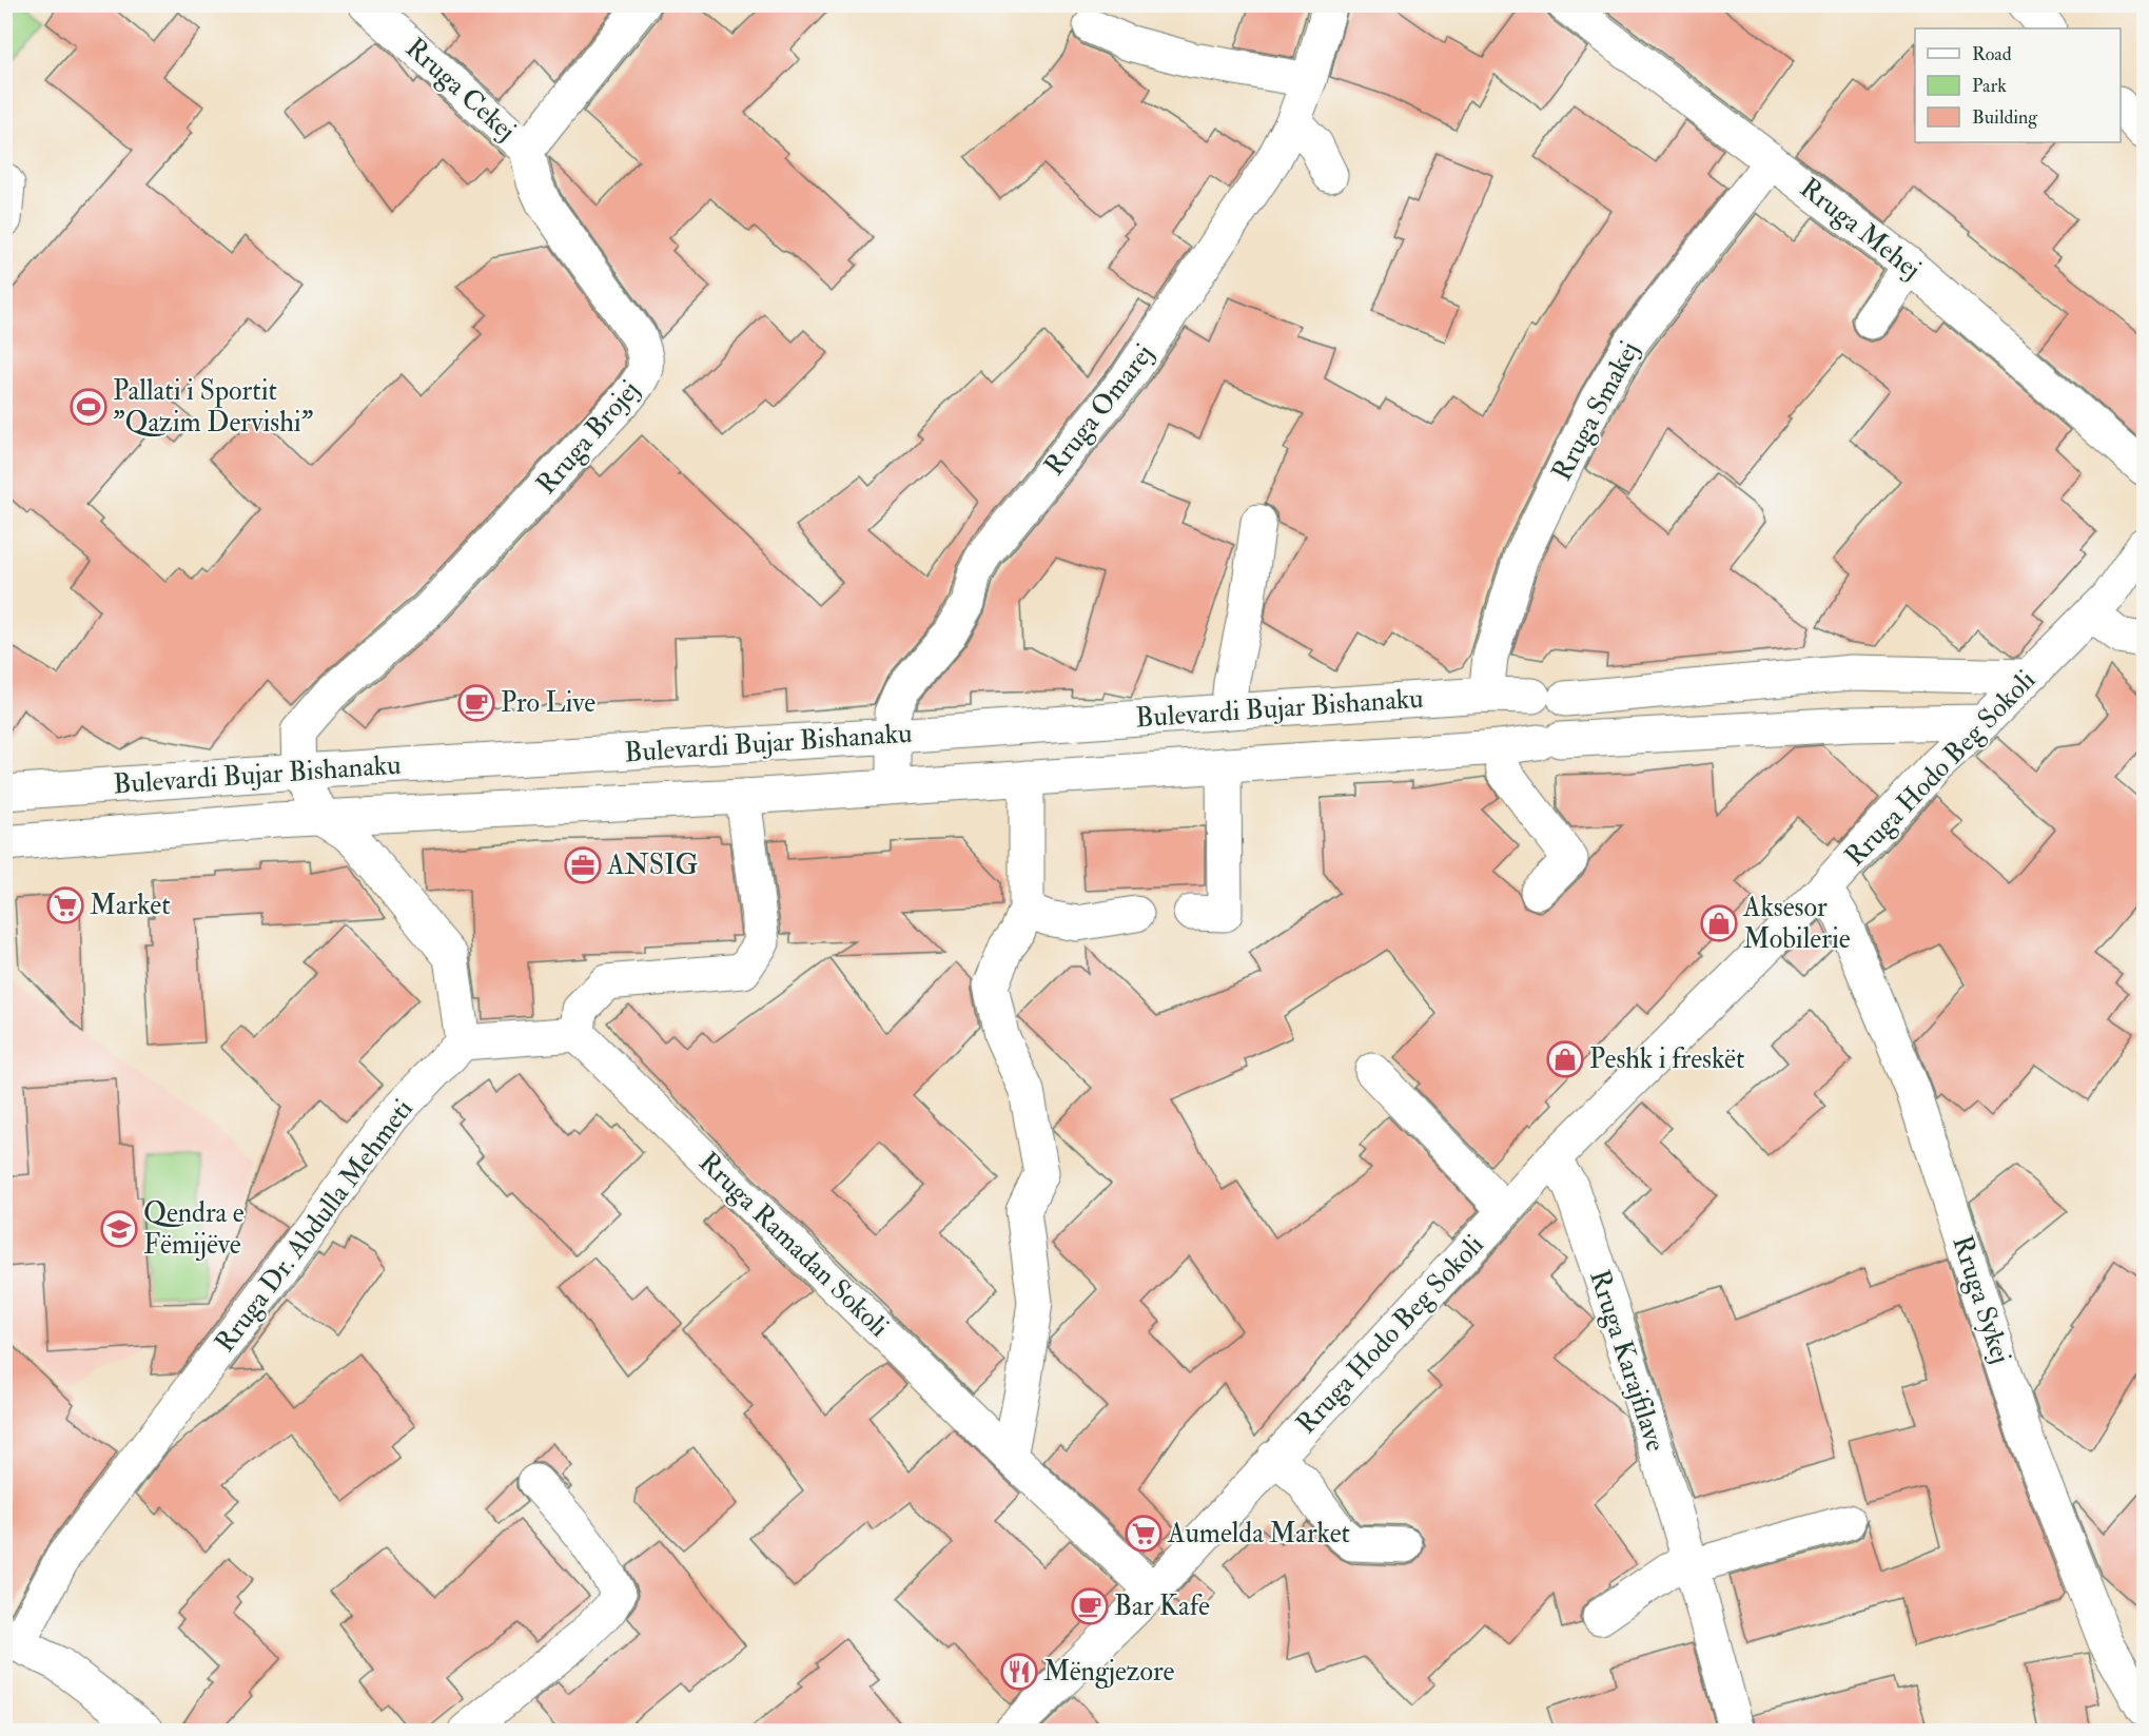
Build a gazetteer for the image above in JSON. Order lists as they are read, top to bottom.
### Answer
{
  "streets": {
    "street": [
      "Rruga Cekej",
      "Rruga Mehej",
      "Rruga Omarej",
      "Rruga Smakej",
      "Rruga Brojej",
      "Bulevardi Bujar Bishanaku",
      "Rruga Hodo Beg Sokoli",
      "Rruga Dr. Abdulla Mehmeti",
      "Rruga Ramadan Sokoli",
      "Rruga Sykej",
      "Rruga Karajfilave"
    ]
  },
  "crossings": [
    ["Rruga Cekej", "Rruga Brojej"],
    ["Rruga Mehej", "Rruga Smakej"],
    ["Rruga Omarej", "Bulevardi Bujar Bishanaku"],
    ["Rruga Smakej", "Bulevardi Bujar Bishanaku"],
    ["Rruga Brojej", "Bulevardi Bujar Bishanaku"],
    ["Bulevardi Bujar Bishanaku", "Rruga Hodo Beg Sokoli"],
    ["Rruga Hodo Beg Sokoli", "Rruga Ramadan Sokoli"],
    ["Rruga Hodo Beg Sokoli", "Rruga Sykej"],
    ["Rruga Hodo Beg Sokoli", "Rruga Karajfilave"]
  ],
  "places": {
    "sports": ["Pallati i Sportit \"Qazim Dervishi\""],
    "cafe": ["Pro Live", "Bar Kafe"],
    "office": ["ANSIG"],
    "supermarket": ["Market", "Aumelda Market"],
    "shop": ["Aksesor Mobilerie", "Peshk i freskët"],
    "school or university": ["Qendra e Fëmijëve"],
    "restaurant": ["Mëngjezore"]
  },
  "legend": ["Road", "Park", "Building"]
}
